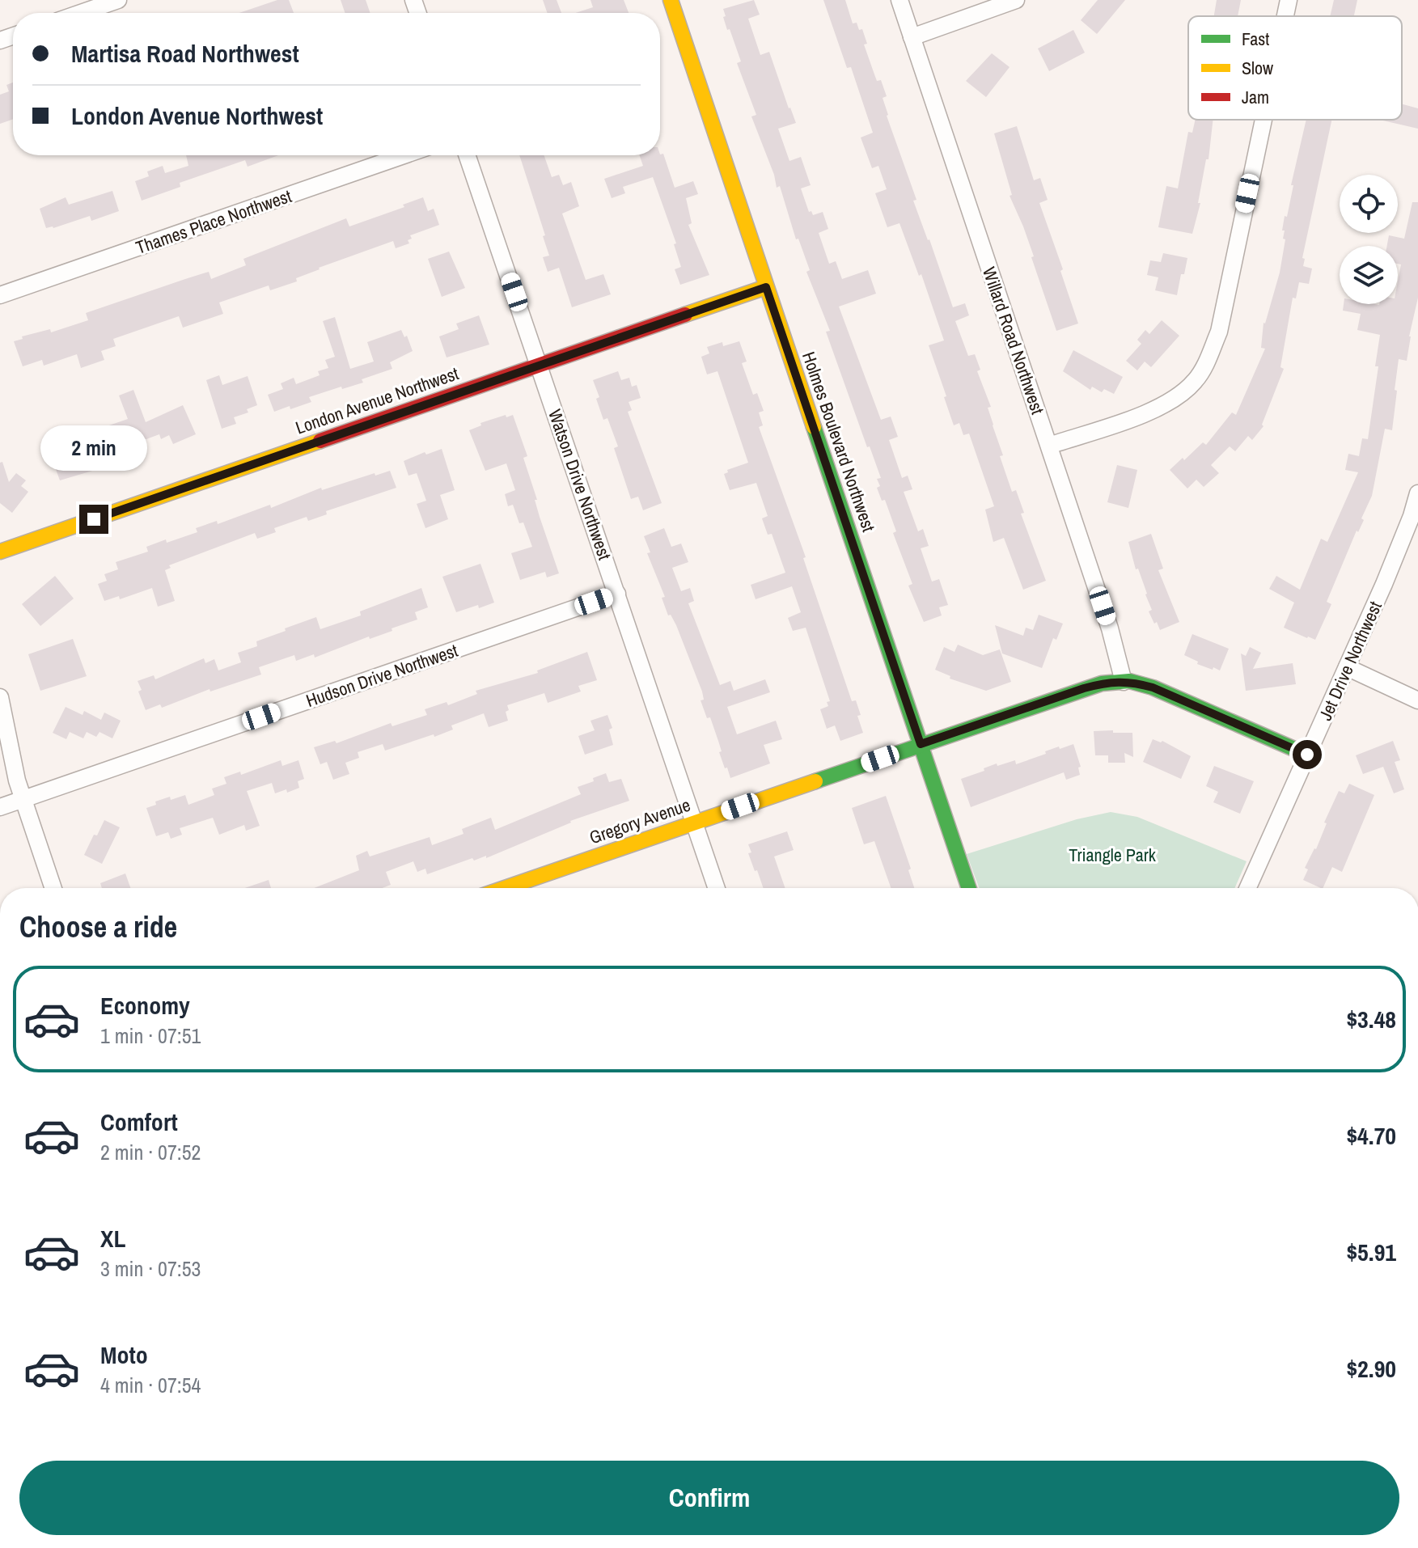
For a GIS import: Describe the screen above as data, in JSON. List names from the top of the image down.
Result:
{
  "streets": {
    "street": [
      "Thames Place Northwest",
      "Willard Road Northwest",
      "London Avenue Northwest",
      "Holmes Boulevard Northwest",
      "Watson Drive Northwest",
      "Jet Drive Northwest",
      "Hudson Drive Northwest",
      "Gregory Avenue"
    ]
  },
  "crossings": [
    ["Willard Road Northwest", "Gregory Avenue"],
    ["London Avenue Northwest", "Holmes Boulevard Northwest"],
    ["London Avenue Northwest", "Watson Drive Northwest"],
    ["Holmes Boulevard Northwest", "Gregory Avenue"],
    ["Watson Drive Northwest", "Hudson Drive Northwest"],
    ["Watson Drive Northwest", "Gregory Avenue"],
    ["Jet Drive Northwest", "Gregory Avenue"]
  ],
  "parks": ["Triangle Park"],
  "legend": ["Fast", "Slow", "Jam"],
  "page": {
    "banner": ["Martisa Road Northwest", "London Avenue Northwest"],
    "bubble": "2 min",
    "heading": "Choose a ride",
    "list": [
      {
        "name": "Economy",
        "note": "1 min · 07:51",
        "value": "$3.48"
      },
      {
        "name": "Comfort",
        "note": "2 min · 07:52",
        "value": "$4.70"
      },
      {
        "name": "XL",
        "note": "3 min · 07:53",
        "value": "$5.91"
      },
      {
        "name": "Moto",
        "note": "4 min · 07:54",
        "value": "$2.90"
      }
    ],
    "buttons": "Confirm"
  }
}
